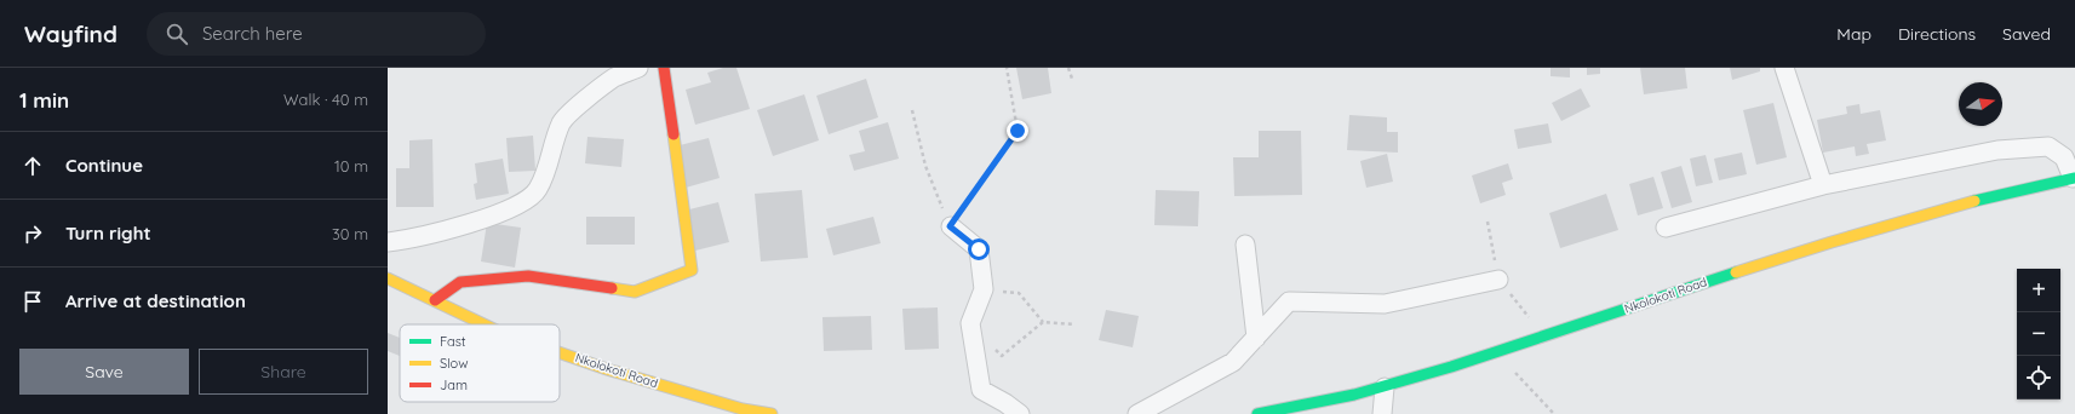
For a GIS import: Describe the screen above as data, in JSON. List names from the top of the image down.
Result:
{
  "streets": {
    "main road": ["Nkolokoti Road"]
  },
  "legend": ["Fast", "Slow", "Jam"],
  "north": "right",
  "page": {
    "header": "Wayfind",
    "search": "Search here",
    "nav": ["Map", "Directions", "Saved"],
    "heading": ["1 min", "Walk · 40 m"],
    "list": [
      ["Continue", "10 m"],
      ["Turn right", "30 m"],
      "Arrive at destination"
    ],
    "map_buttons": ["+", "−"],
    "buttons": ["Save", "Share"]
  }
}
